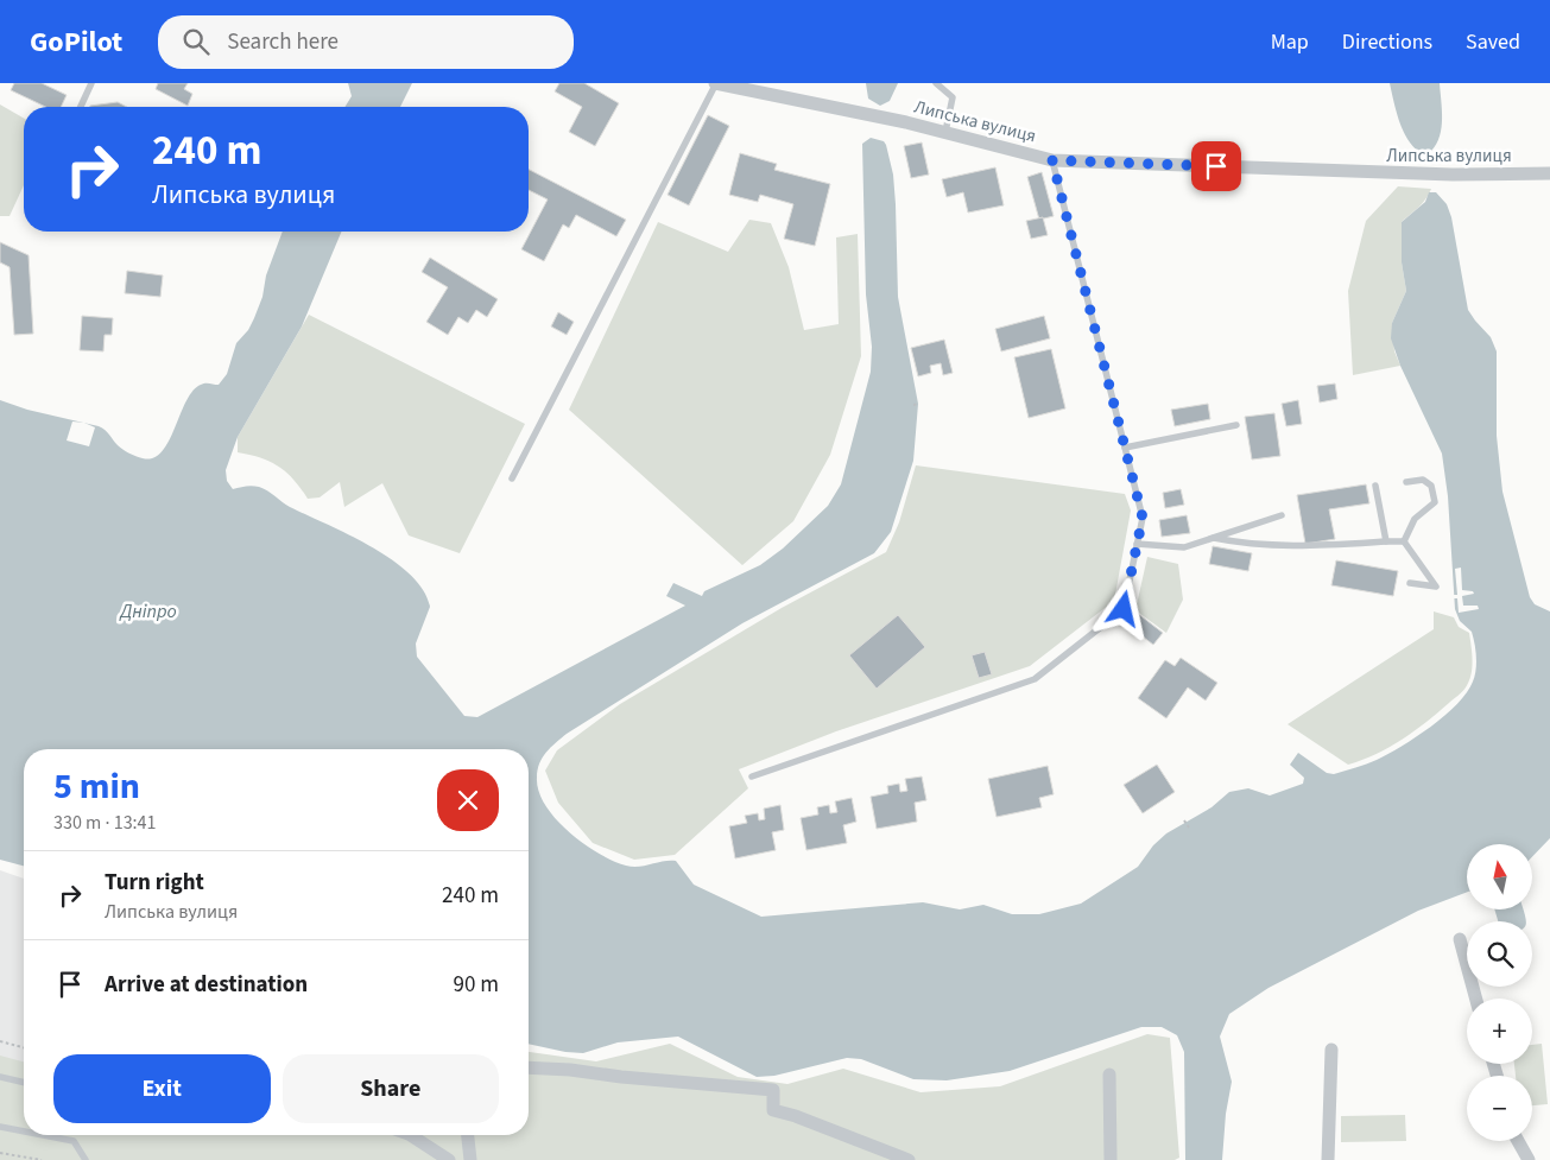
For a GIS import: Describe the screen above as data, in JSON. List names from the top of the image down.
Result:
{
  "streets": {
    "street": ["Липська вулиця"]
  },
  "water": ["Дніпро"],
  "north": "top",
  "page": {
    "header": "GoPilot",
    "search": "Search here",
    "nav": ["Map", "Directions", "Saved"],
    "turn": ["240 m", "Липська вулиця"],
    "heading": ["5 min", "330 m · 13:41"],
    "map_buttons": ["+", "−"],
    "list": [
      {
        "name": "Turn right",
        "note": "Липська вулиця",
        "value": "240 m"
      },
      {
        "name": "Arrive at destination",
        "value": "90 m"
      }
    ],
    "buttons": ["Exit", "Share"]
  }
}
